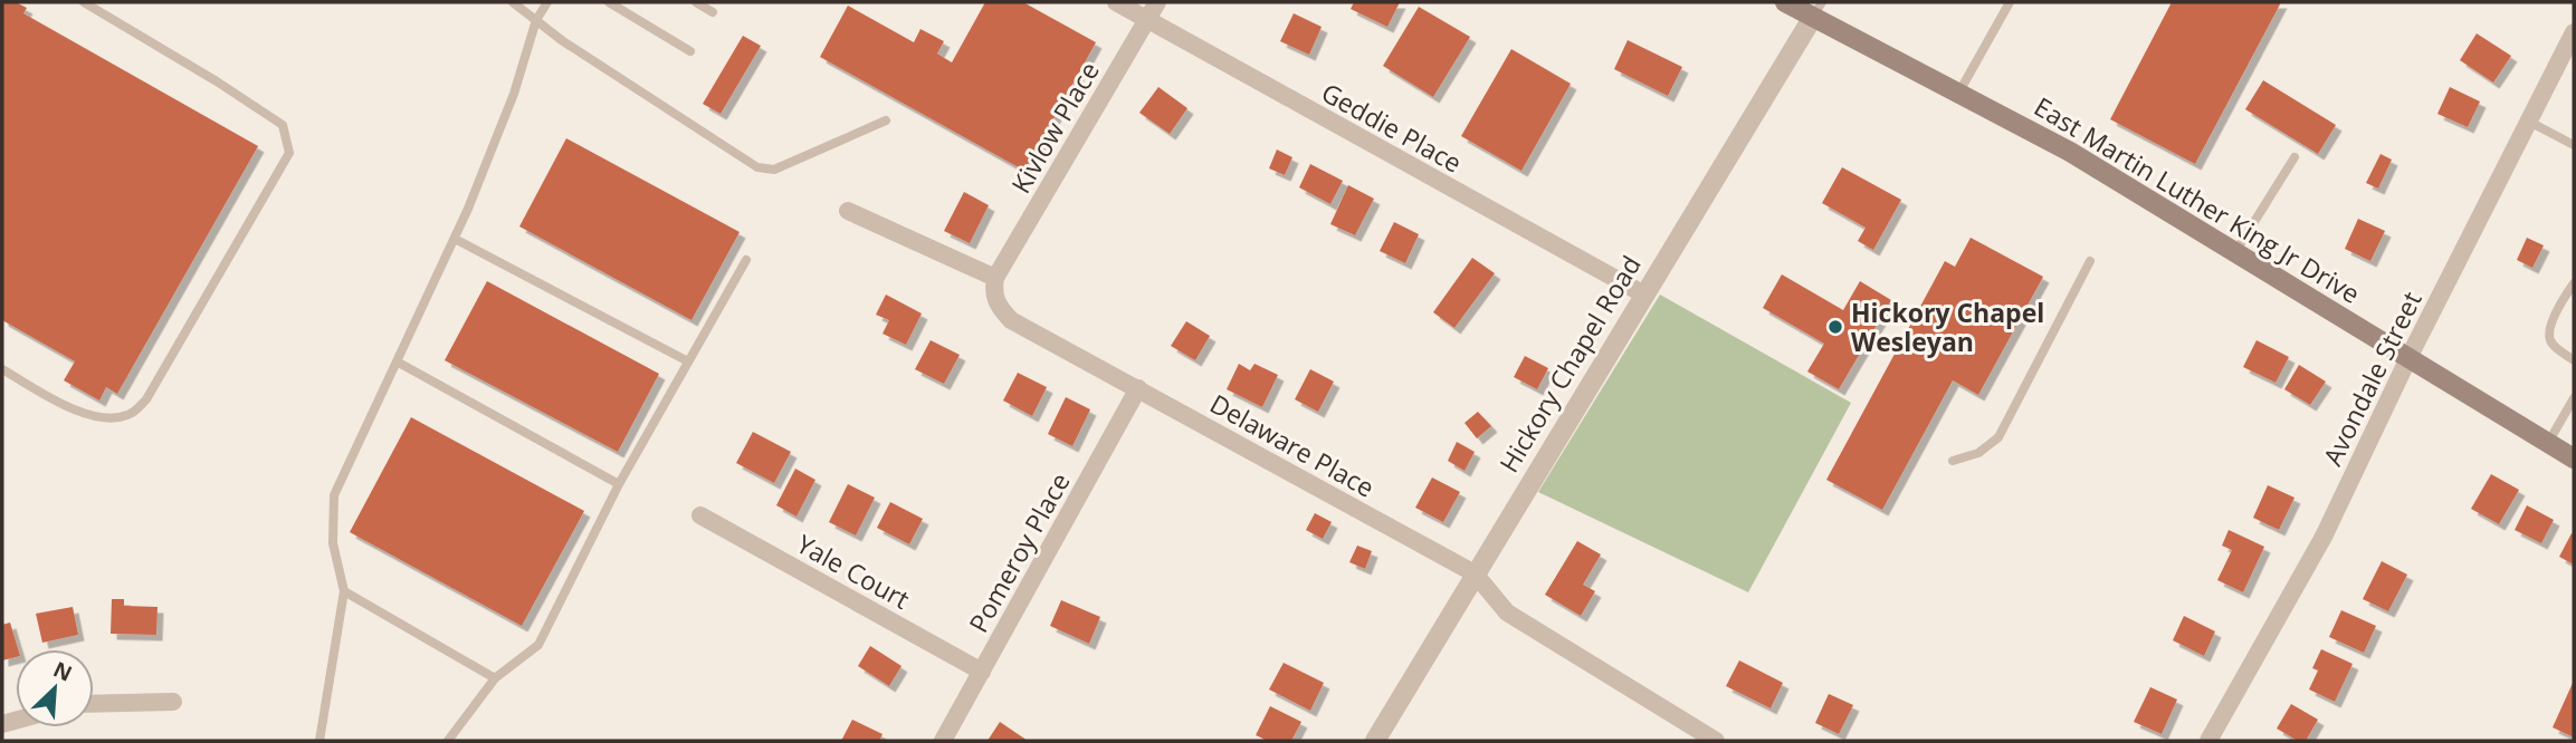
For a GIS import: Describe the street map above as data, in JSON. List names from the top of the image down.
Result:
{
  "streets": {
    "main road": ["East Martin Luther King Jr Drive"],
    "street": [
      "Kivlow Place",
      "Geddie Place",
      "Hickory Chapel Road",
      "Avondale Street",
      "Delaware Place",
      "Pomeroy Place",
      "Yale Court"
    ]
  },
  "crossings": [
    ["Kivlow Place", "Geddie Place"],
    ["Kivlow Place", "Delaware Place"],
    ["Geddie Place", "Hickory Chapel Road"],
    ["East Martin Luther King Jr Drive", "Hickory Chapel Road"],
    ["East Martin Luther King Jr Drive", "Avondale Street"],
    ["Hickory Chapel Road", "Delaware Place"],
    ["Delaware Place", "Pomeroy Place"],
    ["Pomeroy Place", "Yale Court"]
  ],
  "places": ["Hickory Chapel Wesleyan"],
  "north": "top right"
}
